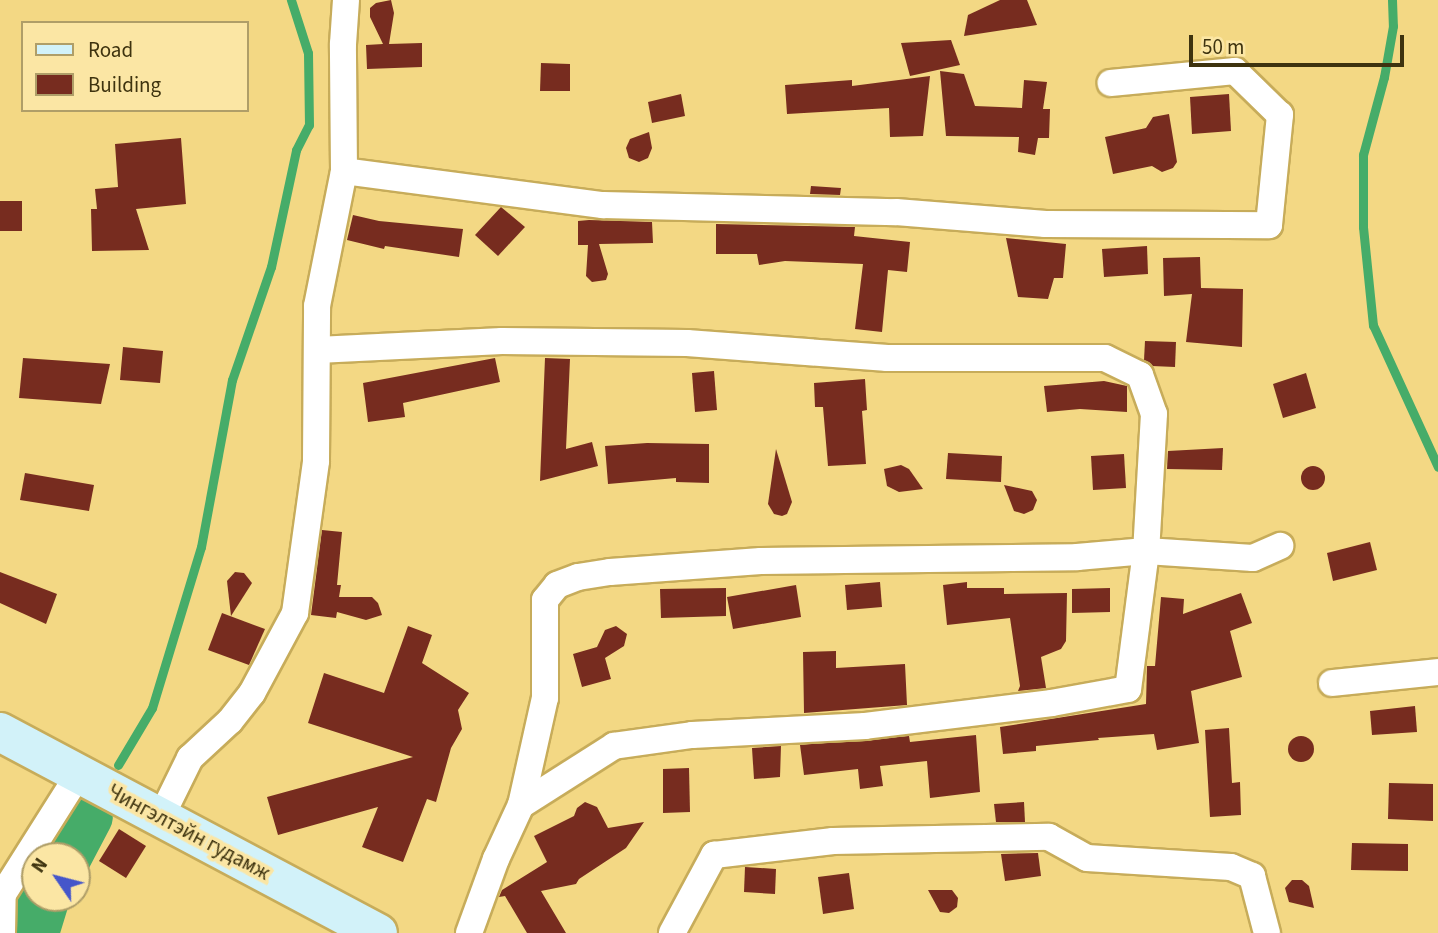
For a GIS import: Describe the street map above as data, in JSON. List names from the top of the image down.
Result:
{
  "streets": {
    "main road": ["Чингэлтэйн гудамж"]
  },
  "legend": ["Road", "Building"],
  "scale_bar": "50 m",
  "north": "top left"
}
